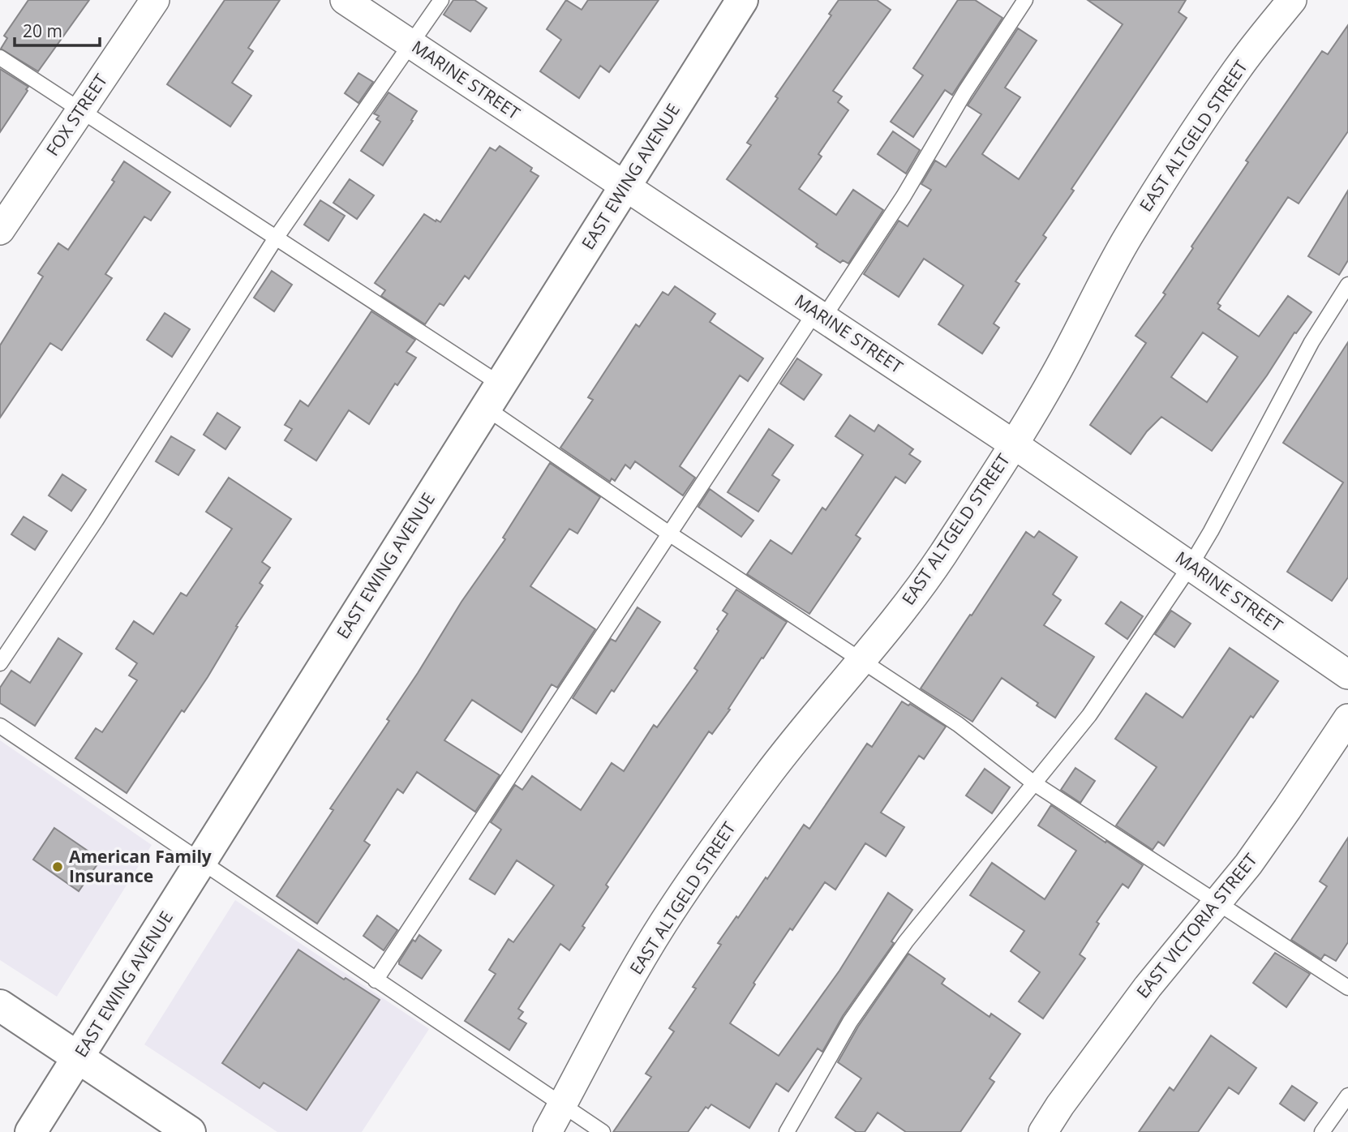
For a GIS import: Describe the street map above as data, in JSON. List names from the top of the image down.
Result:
{
  "streets": {
    "street": [
      "MARINE STREET",
      "FOX STREET",
      "EAST ALTGELD STREET",
      "EAST EWING AVENUE",
      "EAST VICTORIA STREET"
    ]
  },
  "crossings": [
    ["MARINE STREET", "EAST ALTGELD STREET"],
    ["MARINE STREET", "EAST EWING AVENUE"]
  ],
  "places": ["American Family Insurance"],
  "scale_bar": "20 m"
}
